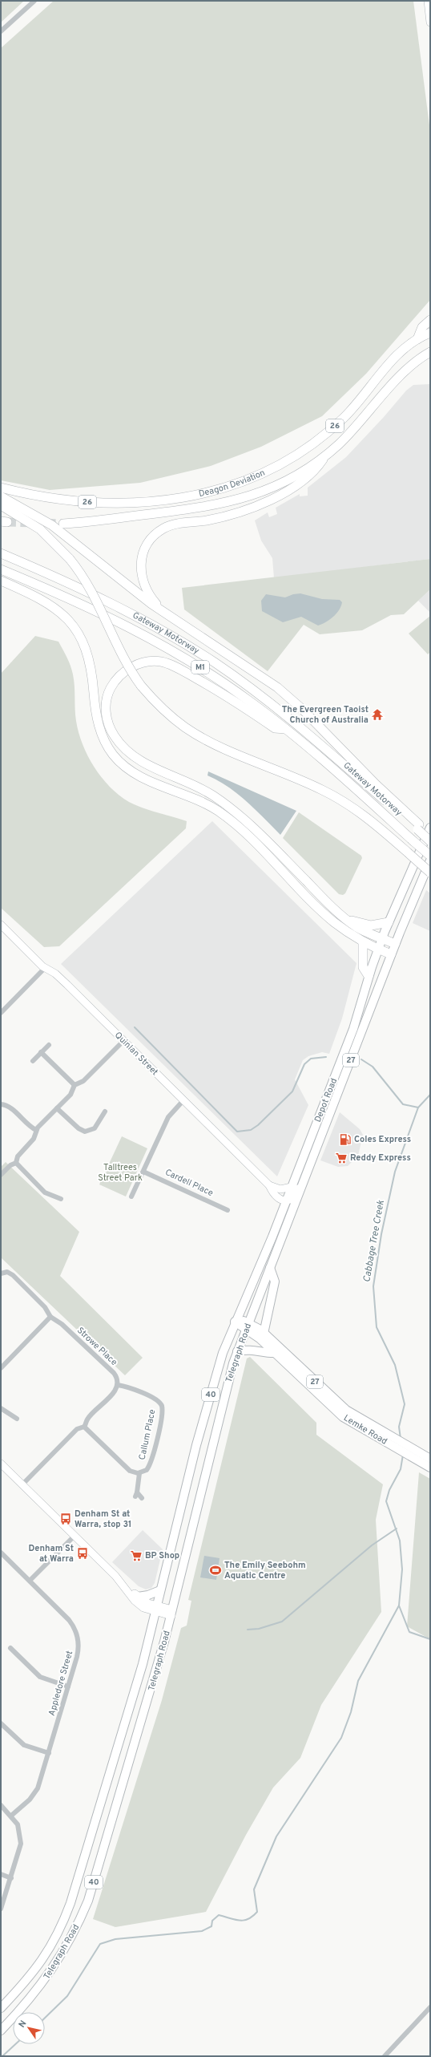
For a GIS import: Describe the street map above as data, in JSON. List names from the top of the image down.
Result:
{
  "streets": {
    "highway": [
      "26",
      "Deagon Deviation",
      "Gateway Motorway",
      "M1"
    ],
    "main road": [
      "27",
      "Depot Road",
      "Telegraph Road",
      "40",
      "Lemke Road"
    ],
    "street": [
      "Quinlan Street",
      "Cardell Place",
      "Strowe Place",
      "Callum Place",
      "Appledore Street"
    ]
  },
  "crossings": [
    ["Quinlan Street", "Depot Road"],
    ["Depot Road", "Telegraph Road"],
    ["Depot Road", "Lemke Road"],
    ["Strowe Place", "Callum Place"],
    ["Telegraph Road", "Lemke Road"]
  ],
  "water": ["Cabbage Tree Creek"],
  "parks": ["Talltrees Street Park"],
  "places": {
    "temple": ["The Evergreen Taoist Church of Australia"],
    "fuel station": ["Coles Express"],
    "supermarket": ["Reddy Express", "BP Shop"],
    "bus stop": ["Denham St at Warra, stop 31", "Denham St at Warra"],
    "sports": ["The Emily Seebohm Aquatic Centre"]
  },
  "north": "top left"
}
